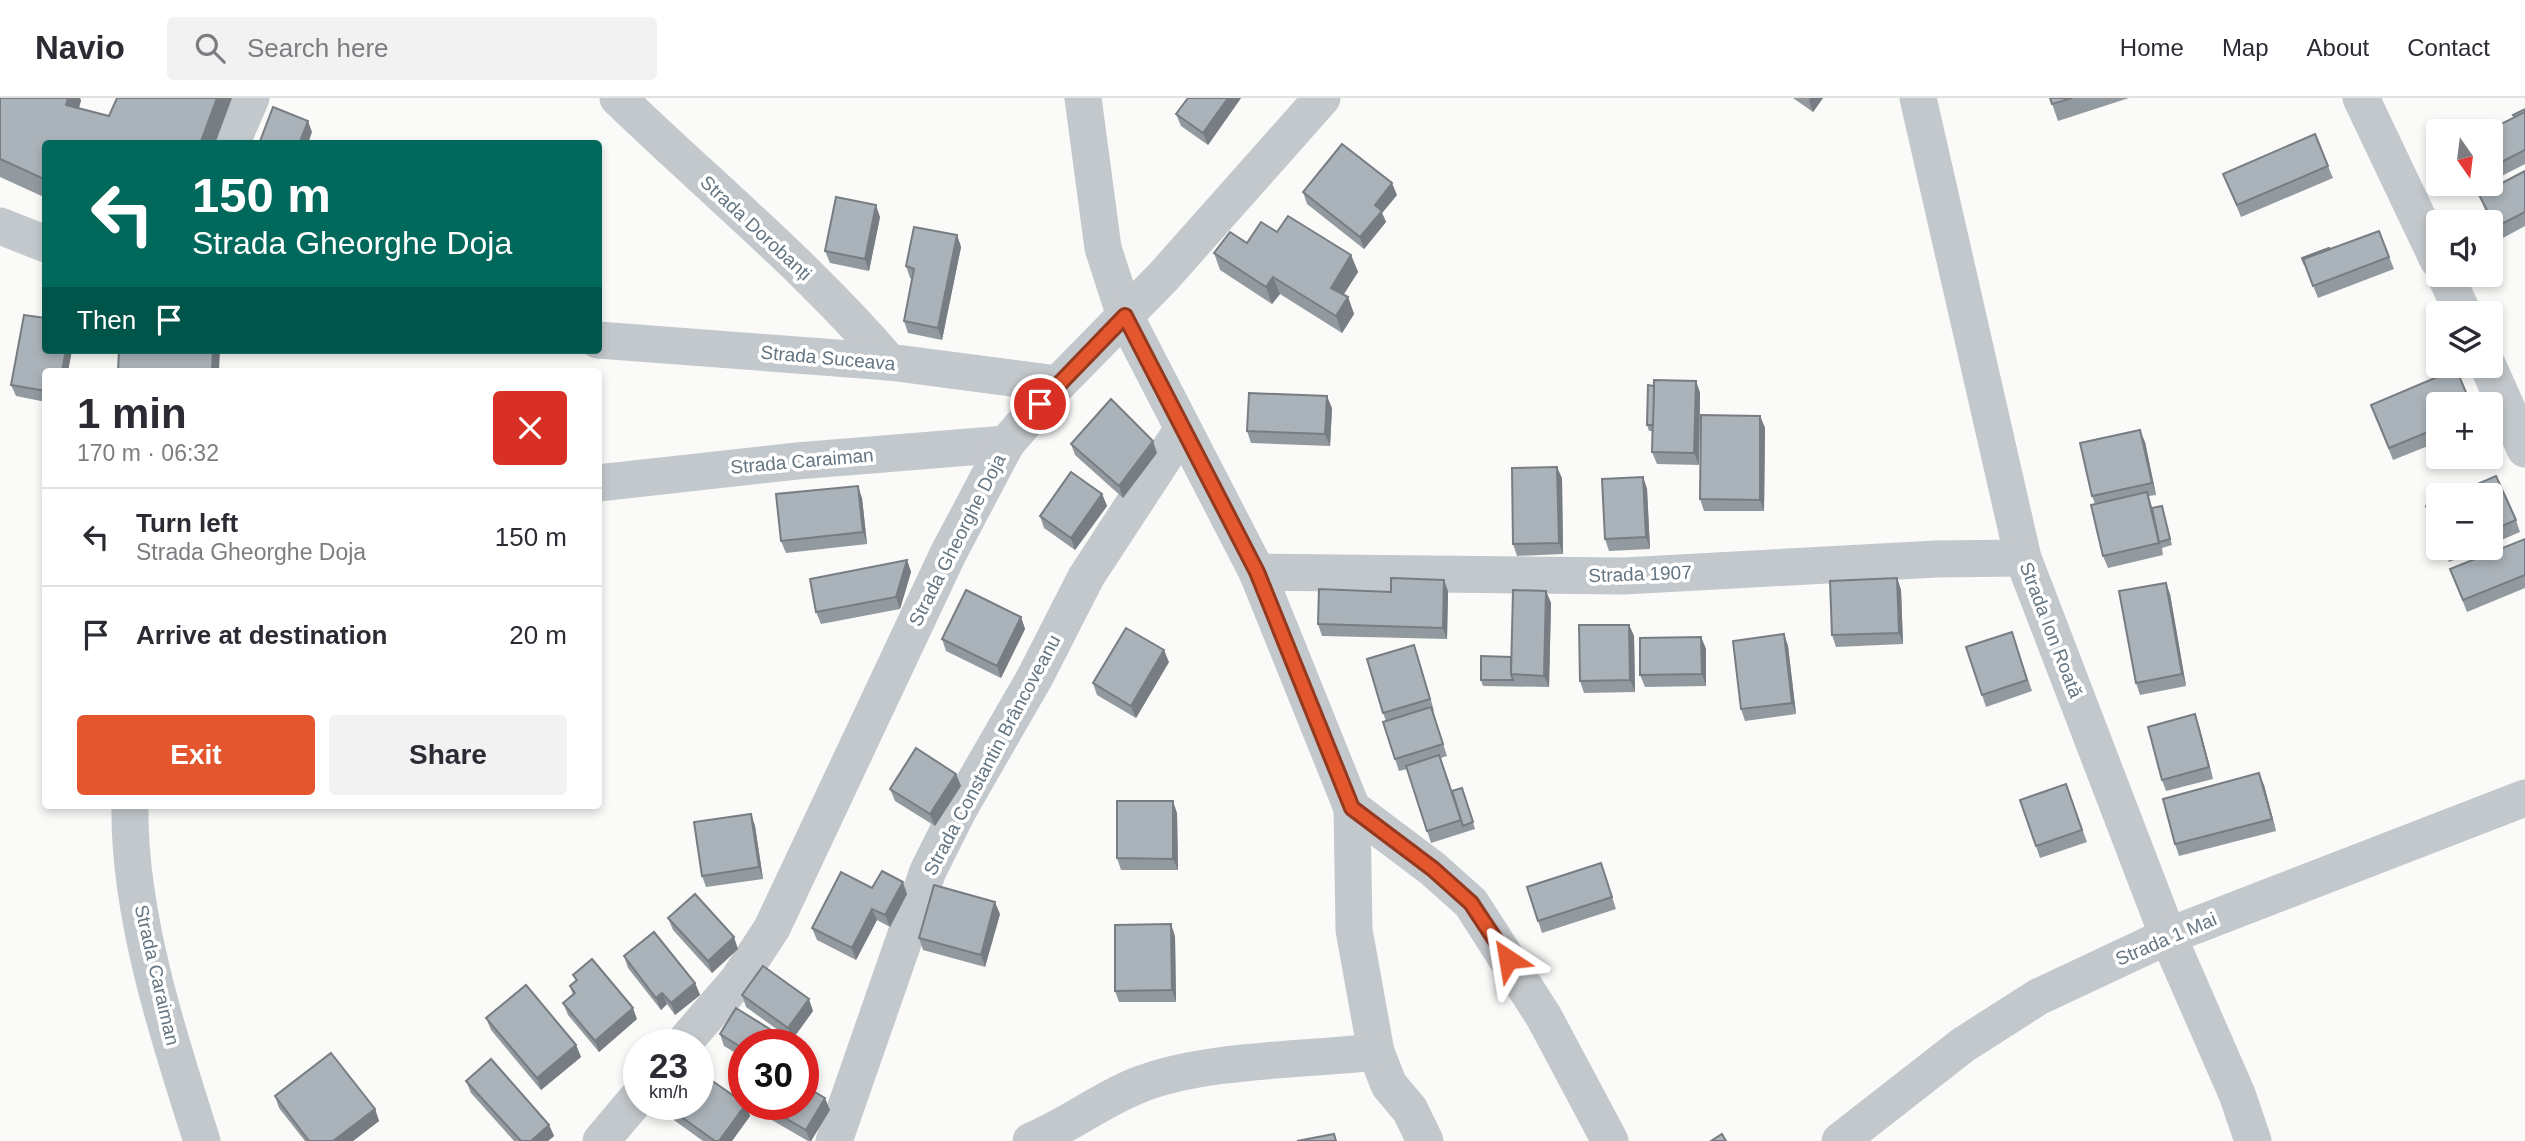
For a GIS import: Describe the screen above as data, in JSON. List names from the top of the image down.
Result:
{
  "streets": {
    "street": [
      "Strada Dorobanți",
      "Strada Suceava",
      "Strada Caraiman",
      "Strada Gheorghe Doja",
      "Strada 1907",
      "Strada Ion Roată",
      "Strada Constantin Brâncoveanu",
      "Strada 1 Mai"
    ]
  },
  "crossings": [
    ["Strada Dorobanți", "Strada Suceava"],
    ["Strada Suceava", "Strada Gheorghe Doja"],
    ["Strada Caraiman", "Strada Gheorghe Doja"],
    ["Strada 1907", "Strada Ion Roată"],
    ["Strada Ion Roată", "Strada 1 Mai"]
  ],
  "north": "bottom",
  "page": {
    "header": "Navio",
    "search": "Search here",
    "nav": [
      "Home",
      "Map",
      "About",
      "Contact"
    ],
    "map_buttons": ["+", "−"],
    "turn": ["150 m", "Strada Gheorghe Doja"],
    "then": "Then",
    "heading": ["1 min", "170 m · 06:32"],
    "list": [
      {
        "name": "Turn left",
        "note": "Strada Gheorghe Doja",
        "value": "150 m"
      },
      {
        "name": "Arrive at destination",
        "value": "20 m"
      }
    ],
    "buttons": ["Exit", "Share"],
    "speed": "23 km/h",
    "limit": "30"
  }
}
